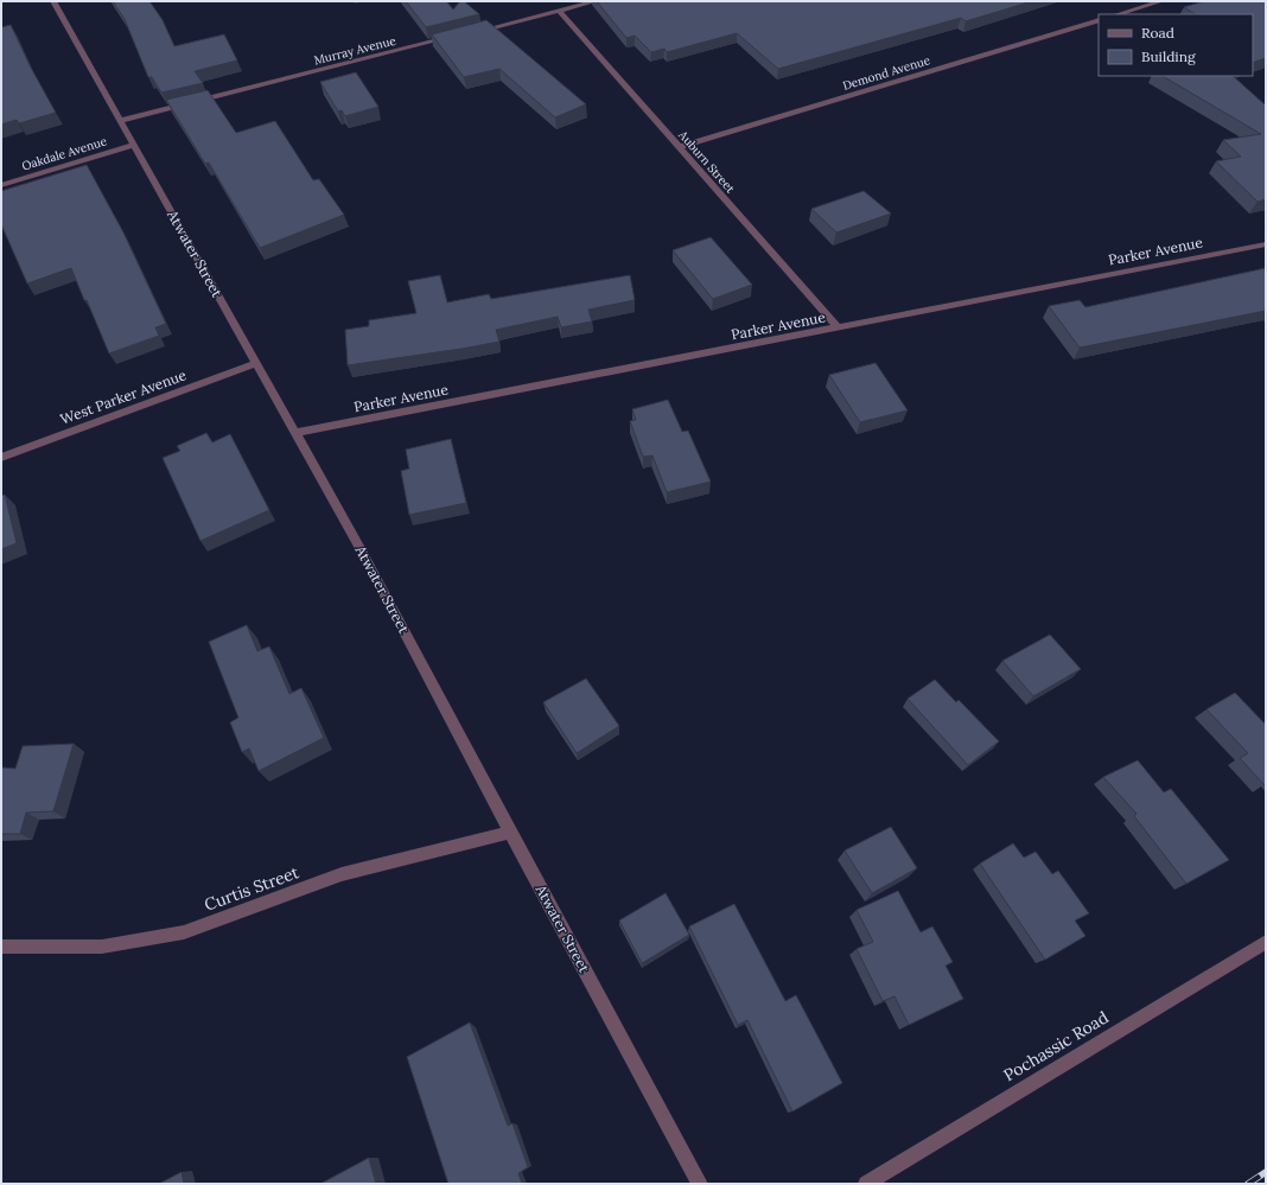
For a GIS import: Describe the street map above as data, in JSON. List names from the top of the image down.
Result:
{
  "streets": {
    "street": [
      "Murray Avenue",
      "Demond Avenue",
      "Oakdale Avenue",
      "Auburn Street",
      "Parker Avenue",
      "Atwater Street",
      "West Parker Avenue",
      "Curtis Street",
      "Pochassic Road"
    ]
  },
  "crossings": [
    ["Murray Avenue", "Atwater Street"],
    ["Demond Avenue", "Auburn Street"],
    ["Oakdale Avenue", "Atwater Street"],
    ["Auburn Street", "Parker Avenue"],
    ["Parker Avenue", "Atwater Street"],
    ["Atwater Street", "West Parker Avenue"],
    ["Atwater Street", "Curtis Street"]
  ],
  "legend": ["Road", "Building"]
}
